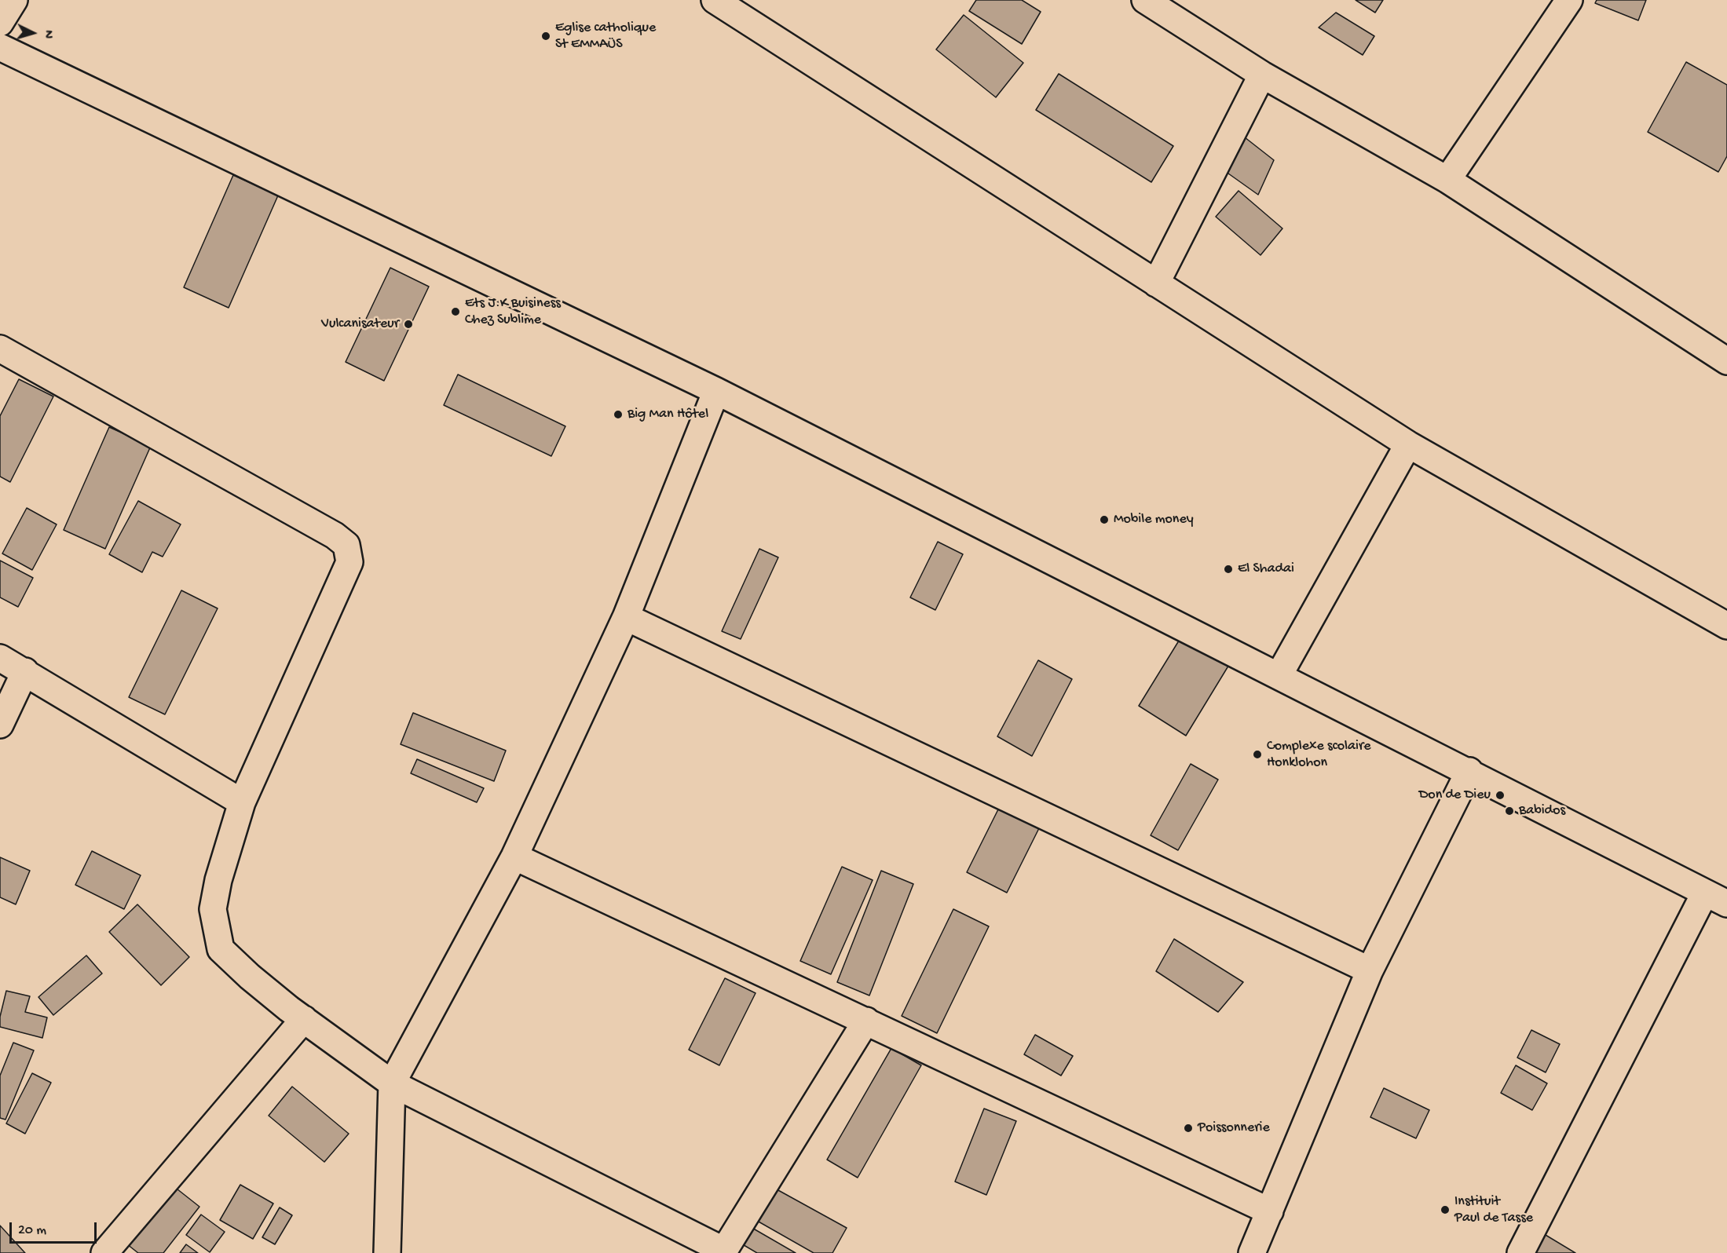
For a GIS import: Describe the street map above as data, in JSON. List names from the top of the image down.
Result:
{
  "places": [
    "Eglise catholique St EMMAÜS",
    "Ets J.K Buisiness Chez Sublime",
    "Vulcanisateur",
    "Big Man Hôtel",
    "Mobile money",
    "El Shadai",
    "Complexe scolaire Honklohon",
    "Don de Dieu",
    "Babidos",
    "Poissonnerie",
    "Instituit Paul de Tasse"
  ],
  "scale_bar": "20 m",
  "north": "right"
}
